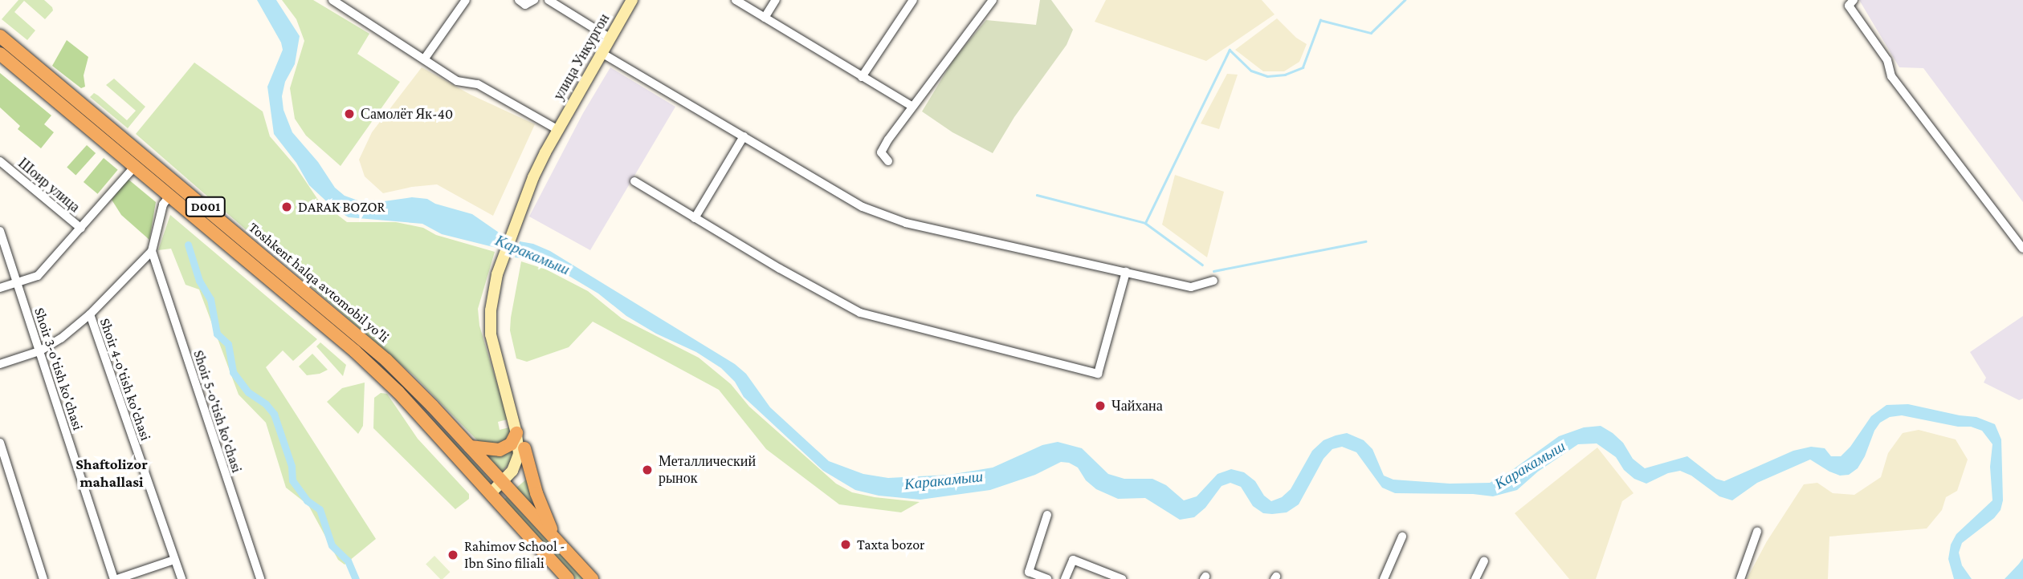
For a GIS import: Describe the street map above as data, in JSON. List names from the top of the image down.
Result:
{
  "streets": {
    "highway": ["D001", "Toshkent halqa avtomobil yo'li"],
    "main road": ["улица Ункургон"],
    "street": [
      "Шоир улица",
      "Shoir 3-o'tish ko'chasi",
      "Shoir 4-o'tish ko'chasi",
      "Shoir 5-o'tish ko'chasi"
    ]
  },
  "crossings": [
    ["Шоир улица", "Toshkent halqa avtomobil yo'li"],
    ["Шоир улица", "Shoir 3-o'tish ko'chasi"]
  ],
  "districts": ["Shaftolizor mahallasi"],
  "water": ["Каракамыш"],
  "places": [
    "Самолёт Як-40",
    "DARAK BOZOR",
    "Чайхана",
    "Металлический рынок",
    "Taxta bozor",
    "Rahimov School - Ibn Sino filiali"
  ]
}
